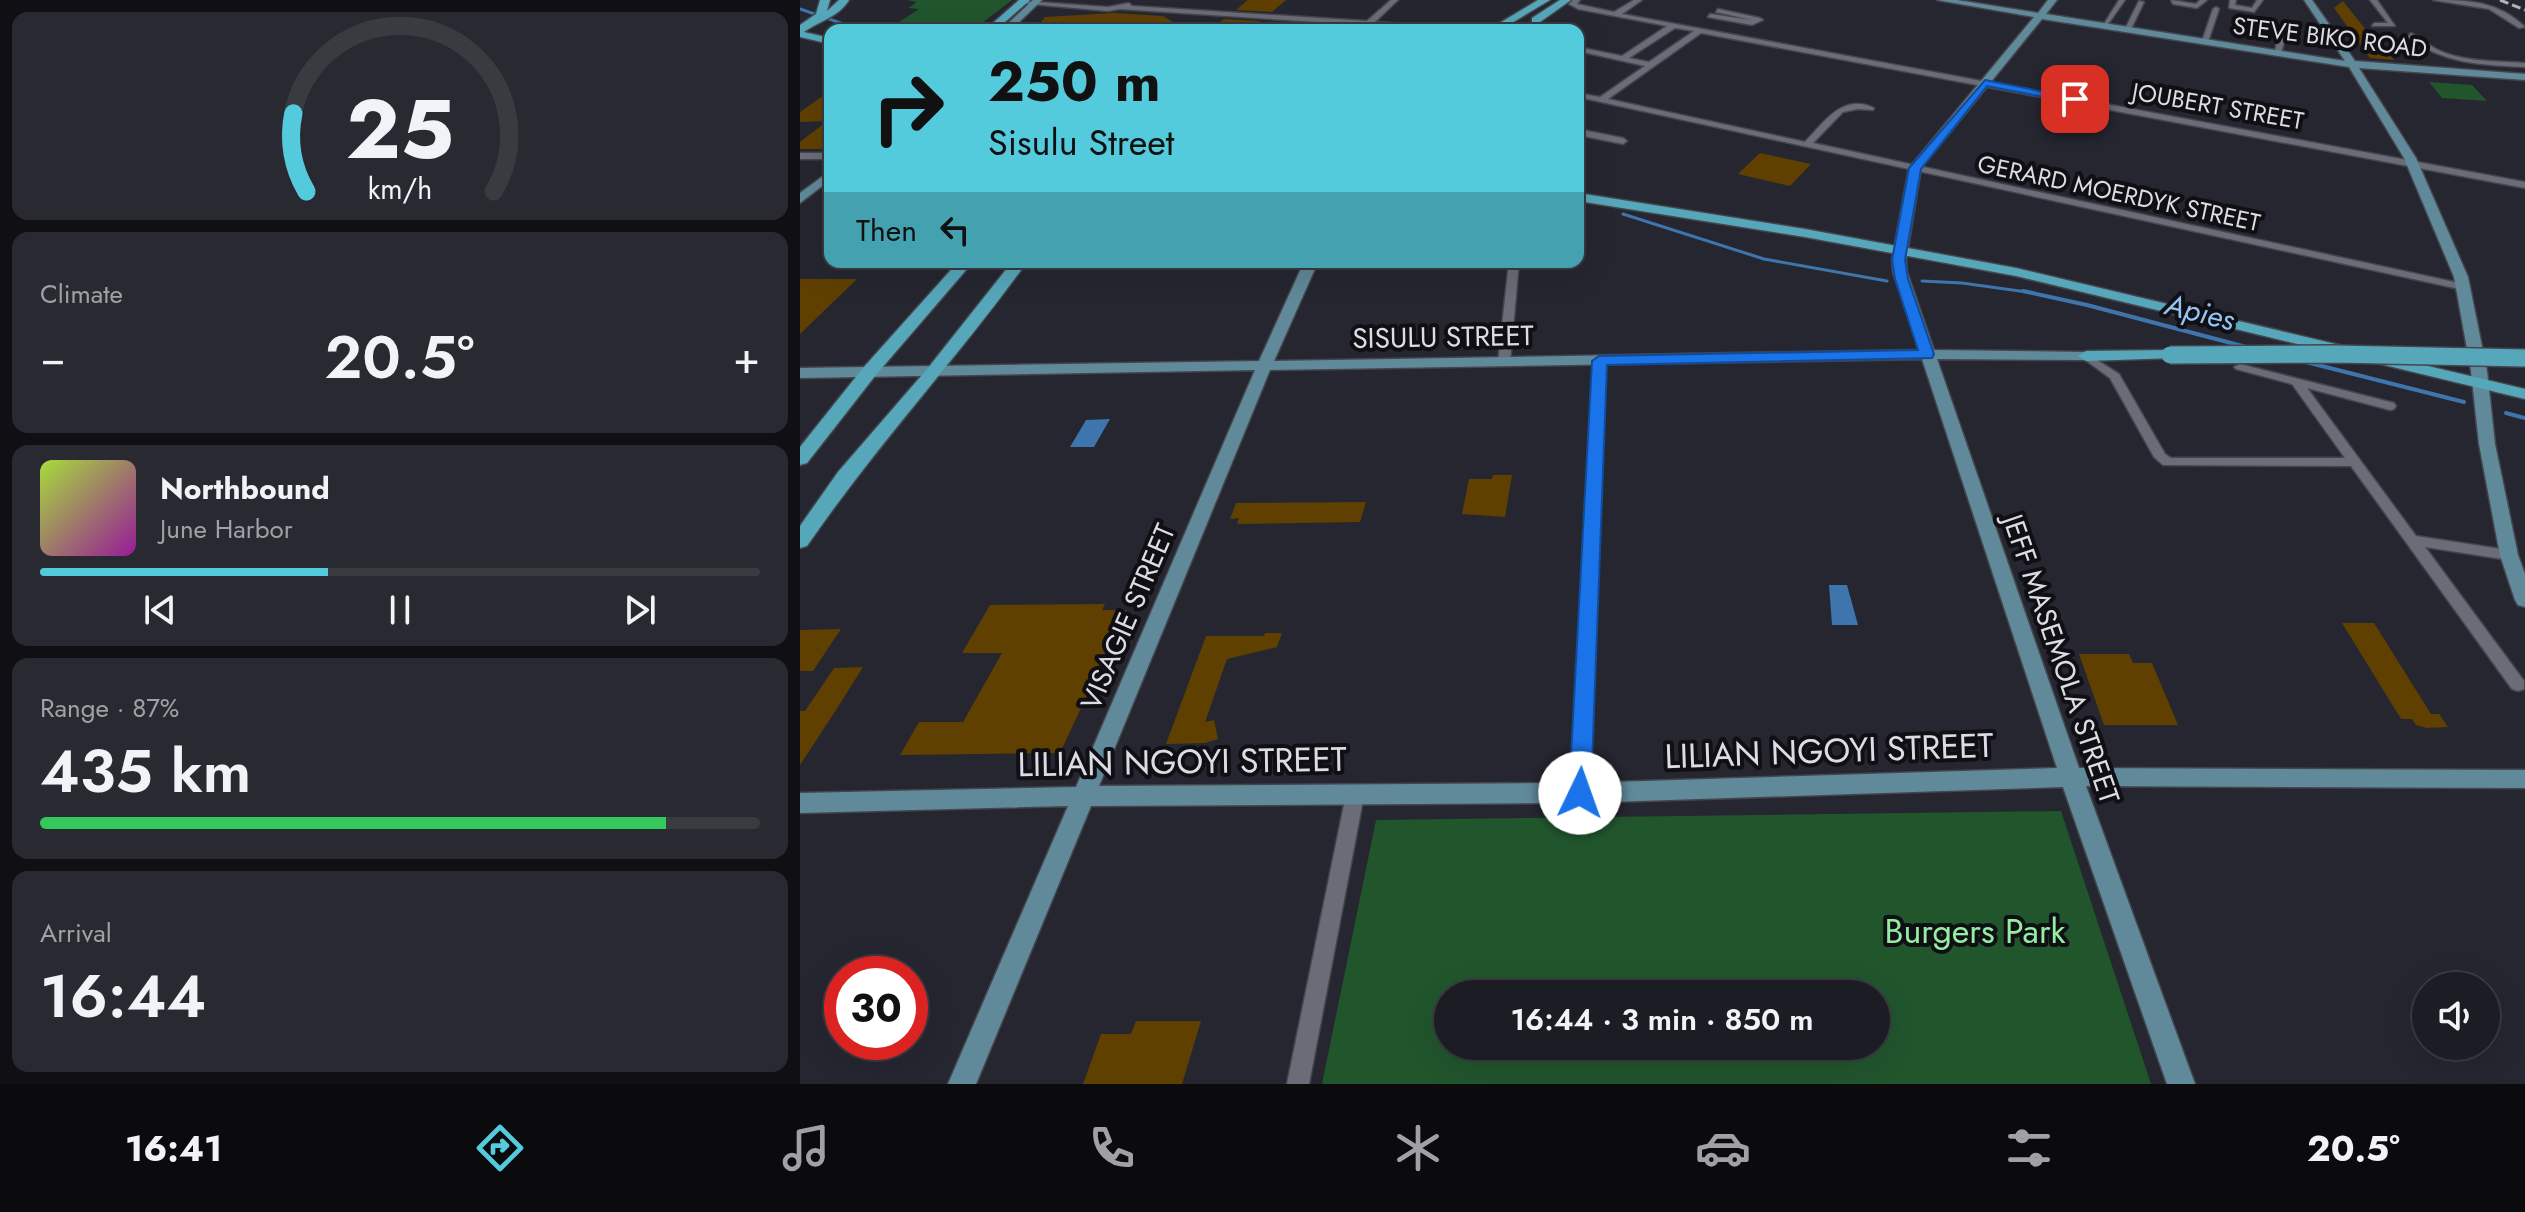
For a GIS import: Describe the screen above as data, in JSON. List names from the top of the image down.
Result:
{
  "streets": {
    "main road": [
      "STEVE BIKO ROAD",
      "SISULU STREET",
      "VISAGIE STREET",
      "JEFF MASEMOLA STREET",
      "LILIAN NGOYI STREET"
    ],
    "street": ["JOUBERT STREET", "GERARD MOERDYK STREET"]
  },
  "crossings": [
    ["GERARD MOERDYK STREET", "JEFF MASEMOLA STREET"],
    ["SISULU STREET", "VISAGIE STREET"],
    ["SISULU STREET", "JEFF MASEMOLA STREET"],
    ["VISAGIE STREET", "LILIAN NGOYI STREET"],
    ["JEFF MASEMOLA STREET", "LILIAN NGOYI STREET"]
  ],
  "water": ["Apies"],
  "parks": ["Burgers Park"],
  "page": {
    "turn": ["250 m", "Sisulu Street"],
    "then": "Then",
    "tile": [
      "Climate",
      ["Range · 87%", "435 km"],
      ["Arrival", "16:44"]
    ],
    "heat": ["−", "20.5°", "+"],
    "song": ["Northbound", "June Harbor"],
    "limit": "30",
    "trip": "16:44 · 3 min · 850 m",
    "tabs": ["16:41", "20.5°"],
    "gauge": ["25", "km/h"]
  }
}
